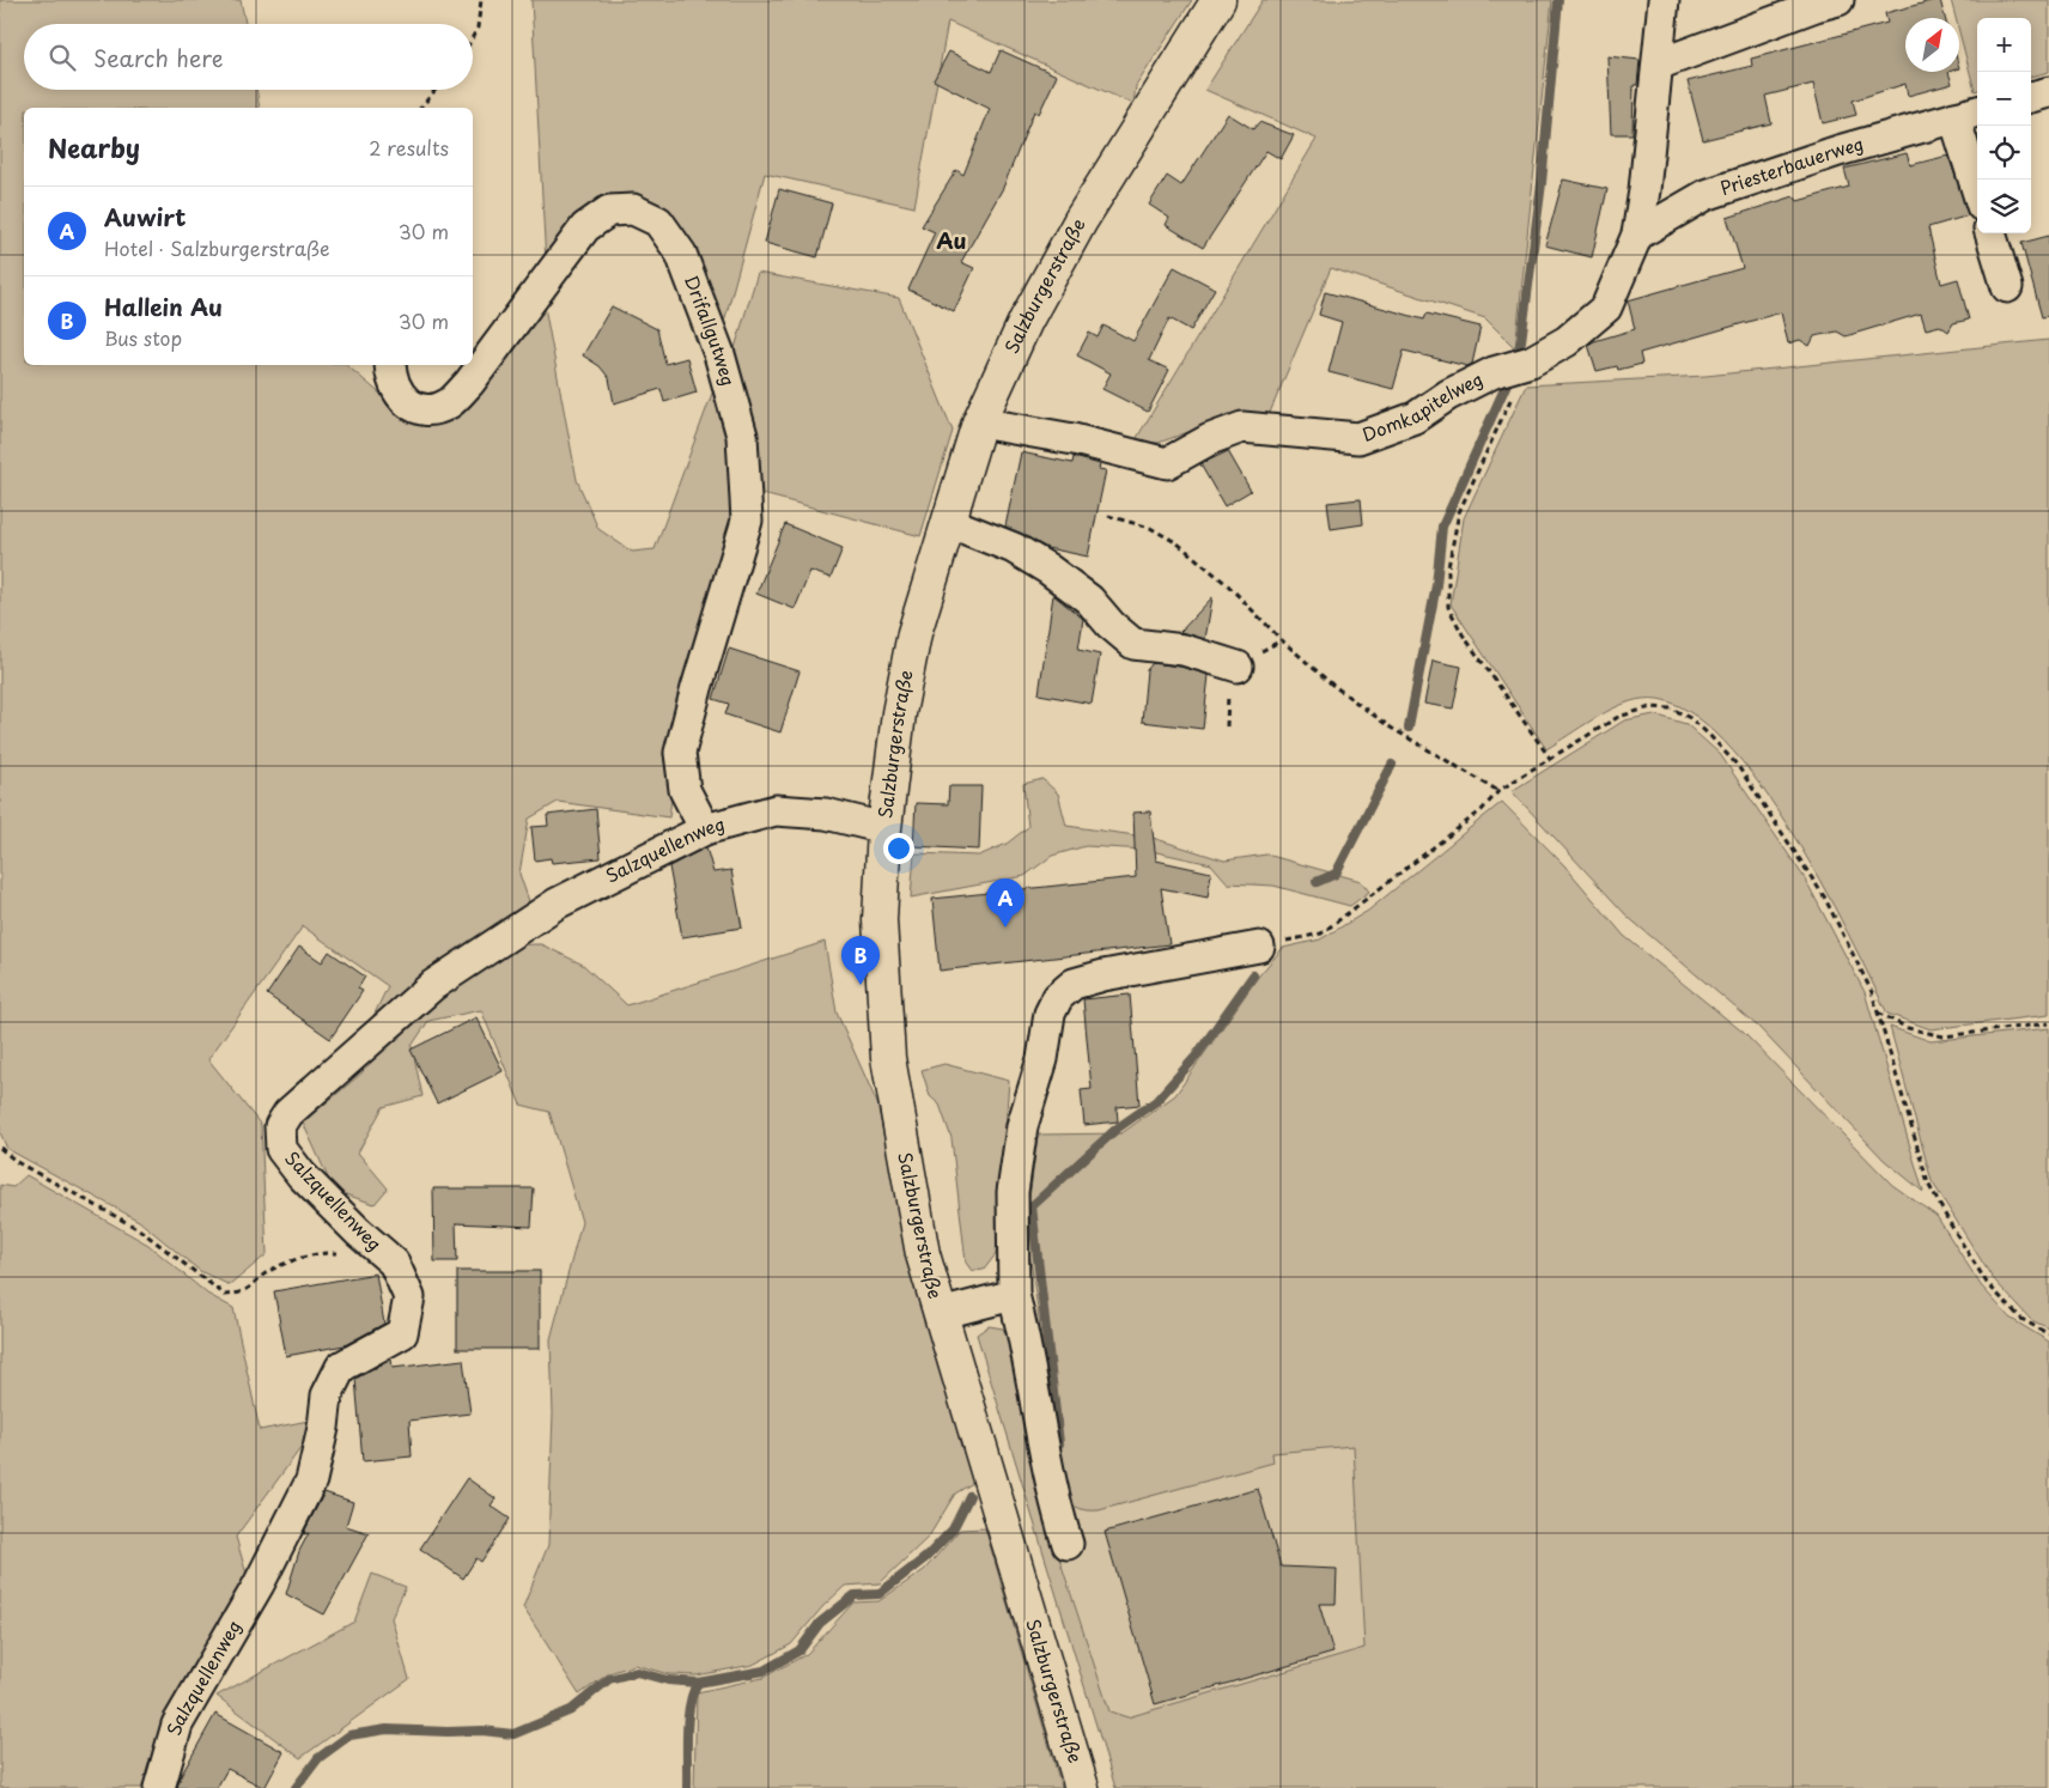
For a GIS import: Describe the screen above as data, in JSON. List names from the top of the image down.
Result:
{
  "streets": {
    "main road": ["Salzburgerstraße"],
    "street": [
      "Priesterbauerweg",
      "Drifallgutweg",
      "Domkapitelweg",
      "Salzquellenweg"
    ]
  },
  "crossings": [
    ["Priesterbauerweg", "Domkapitelweg"],
    ["Salzburgerstraße", "Domkapitelweg"],
    ["Salzburgerstraße", "Salzquellenweg"],
    ["Drifallgutweg", "Salzquellenweg"]
  ],
  "districts": ["Au"],
  "north": "top right",
  "page": {
    "map_buttons": ["+", "−"],
    "search": "Search here",
    "heading": ["Nearby", "2 results"],
    "list": [
      {
        "mark": "A",
        "name": "Auwirt",
        "note": "Hotel · Salzburgerstraße",
        "value": "30 m"
      },
      {
        "mark": "B",
        "name": "Hallein Au",
        "note": "Bus stop",
        "value": "30 m"
      }
    ],
    "pins": ["A", "B"]
  }
}
